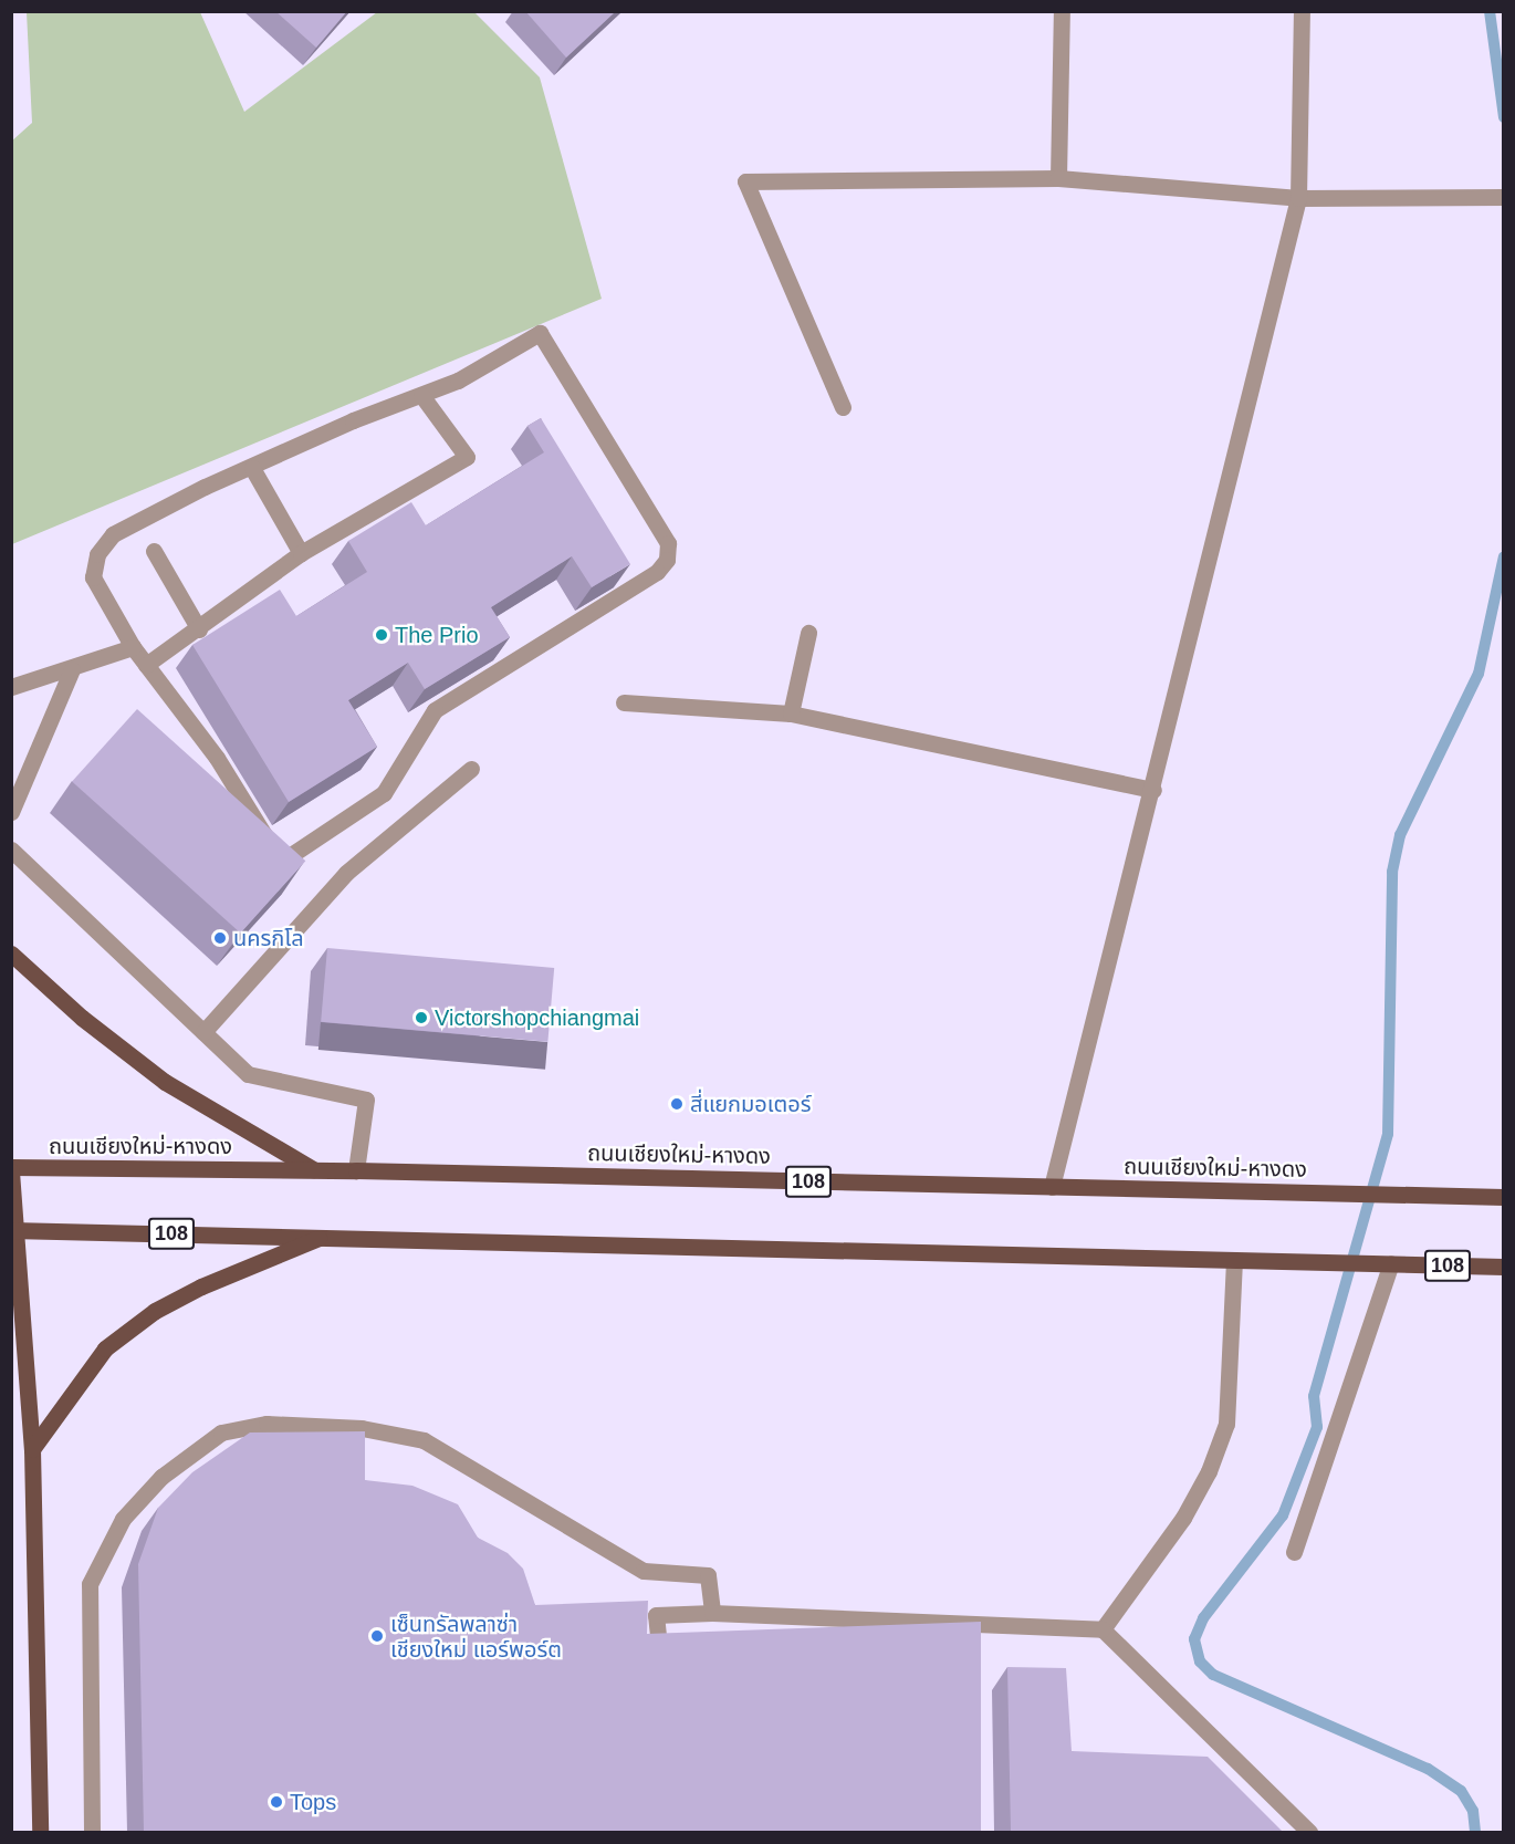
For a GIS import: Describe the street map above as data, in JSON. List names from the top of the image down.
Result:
{
  "streets": {
    "main road": ["ถนนเชียงใหม่-หางดง", "108"]
  },
  "places": [
    "The Prio",
    "นครกิโล",
    "Victorshopchiangmai",
    "สี่แยกมอเตอร์",
    "เซ็นทรัลพลาซ่า เชียงใหม่ แอร์พอร์ต",
    "Tops"
  ]
}
